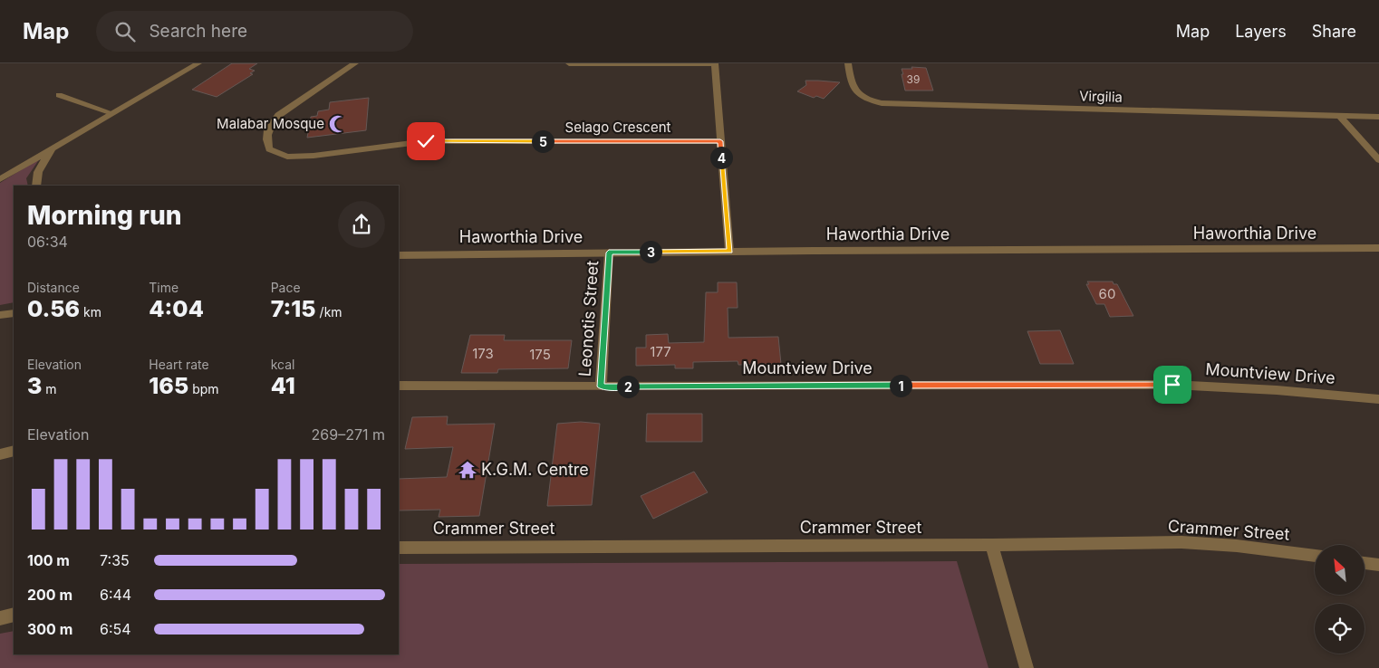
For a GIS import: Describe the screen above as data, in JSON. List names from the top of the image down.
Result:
{
  "streets": {
    "street": [
      "Virgilia",
      "Selago Crescent",
      "Haworthia Drive",
      "Leonotis Street",
      "Mountview Drive",
      "Crammer Street"
    ]
  },
  "crossings": [
    ["Haworthia Drive", "Leonotis Street"],
    ["Leonotis Street", "Mountview Drive"]
  ],
  "places": {
    "mosque": ["Malabar Mosque"],
    "temple": ["K.G.M. Centre"]
  },
  "house_numbers": [
    "39",
    "60",
    "177",
    "173",
    "175"
  ],
  "north": "top left",
  "page": {
    "header": "Map",
    "search": "Search here",
    "nav": ["Map", "Layers", "Share"],
    "pins": [
      "5",
      "4",
      "3",
      "1",
      "2"
    ],
    "heading": ["Morning run", "06:34"],
    "stats": [
      ["Distance", "0.56 km"],
      ["Time", "4:04"],
      ["Pace", "7:15 /km"],
      ["Elevation", "3 m"],
      ["Heart rate", "165 bpm"],
      ["kcal", "41"]
    ],
    "chart": ["Elevation", "269–271 m"],
    "list": [
      {
        "name": "100 m",
        "note": "7:35"
      },
      {
        "name": "200 m",
        "note": "6:44"
      },
      {
        "name": "300 m",
        "note": "6:54"
      }
    ]
  }
}
